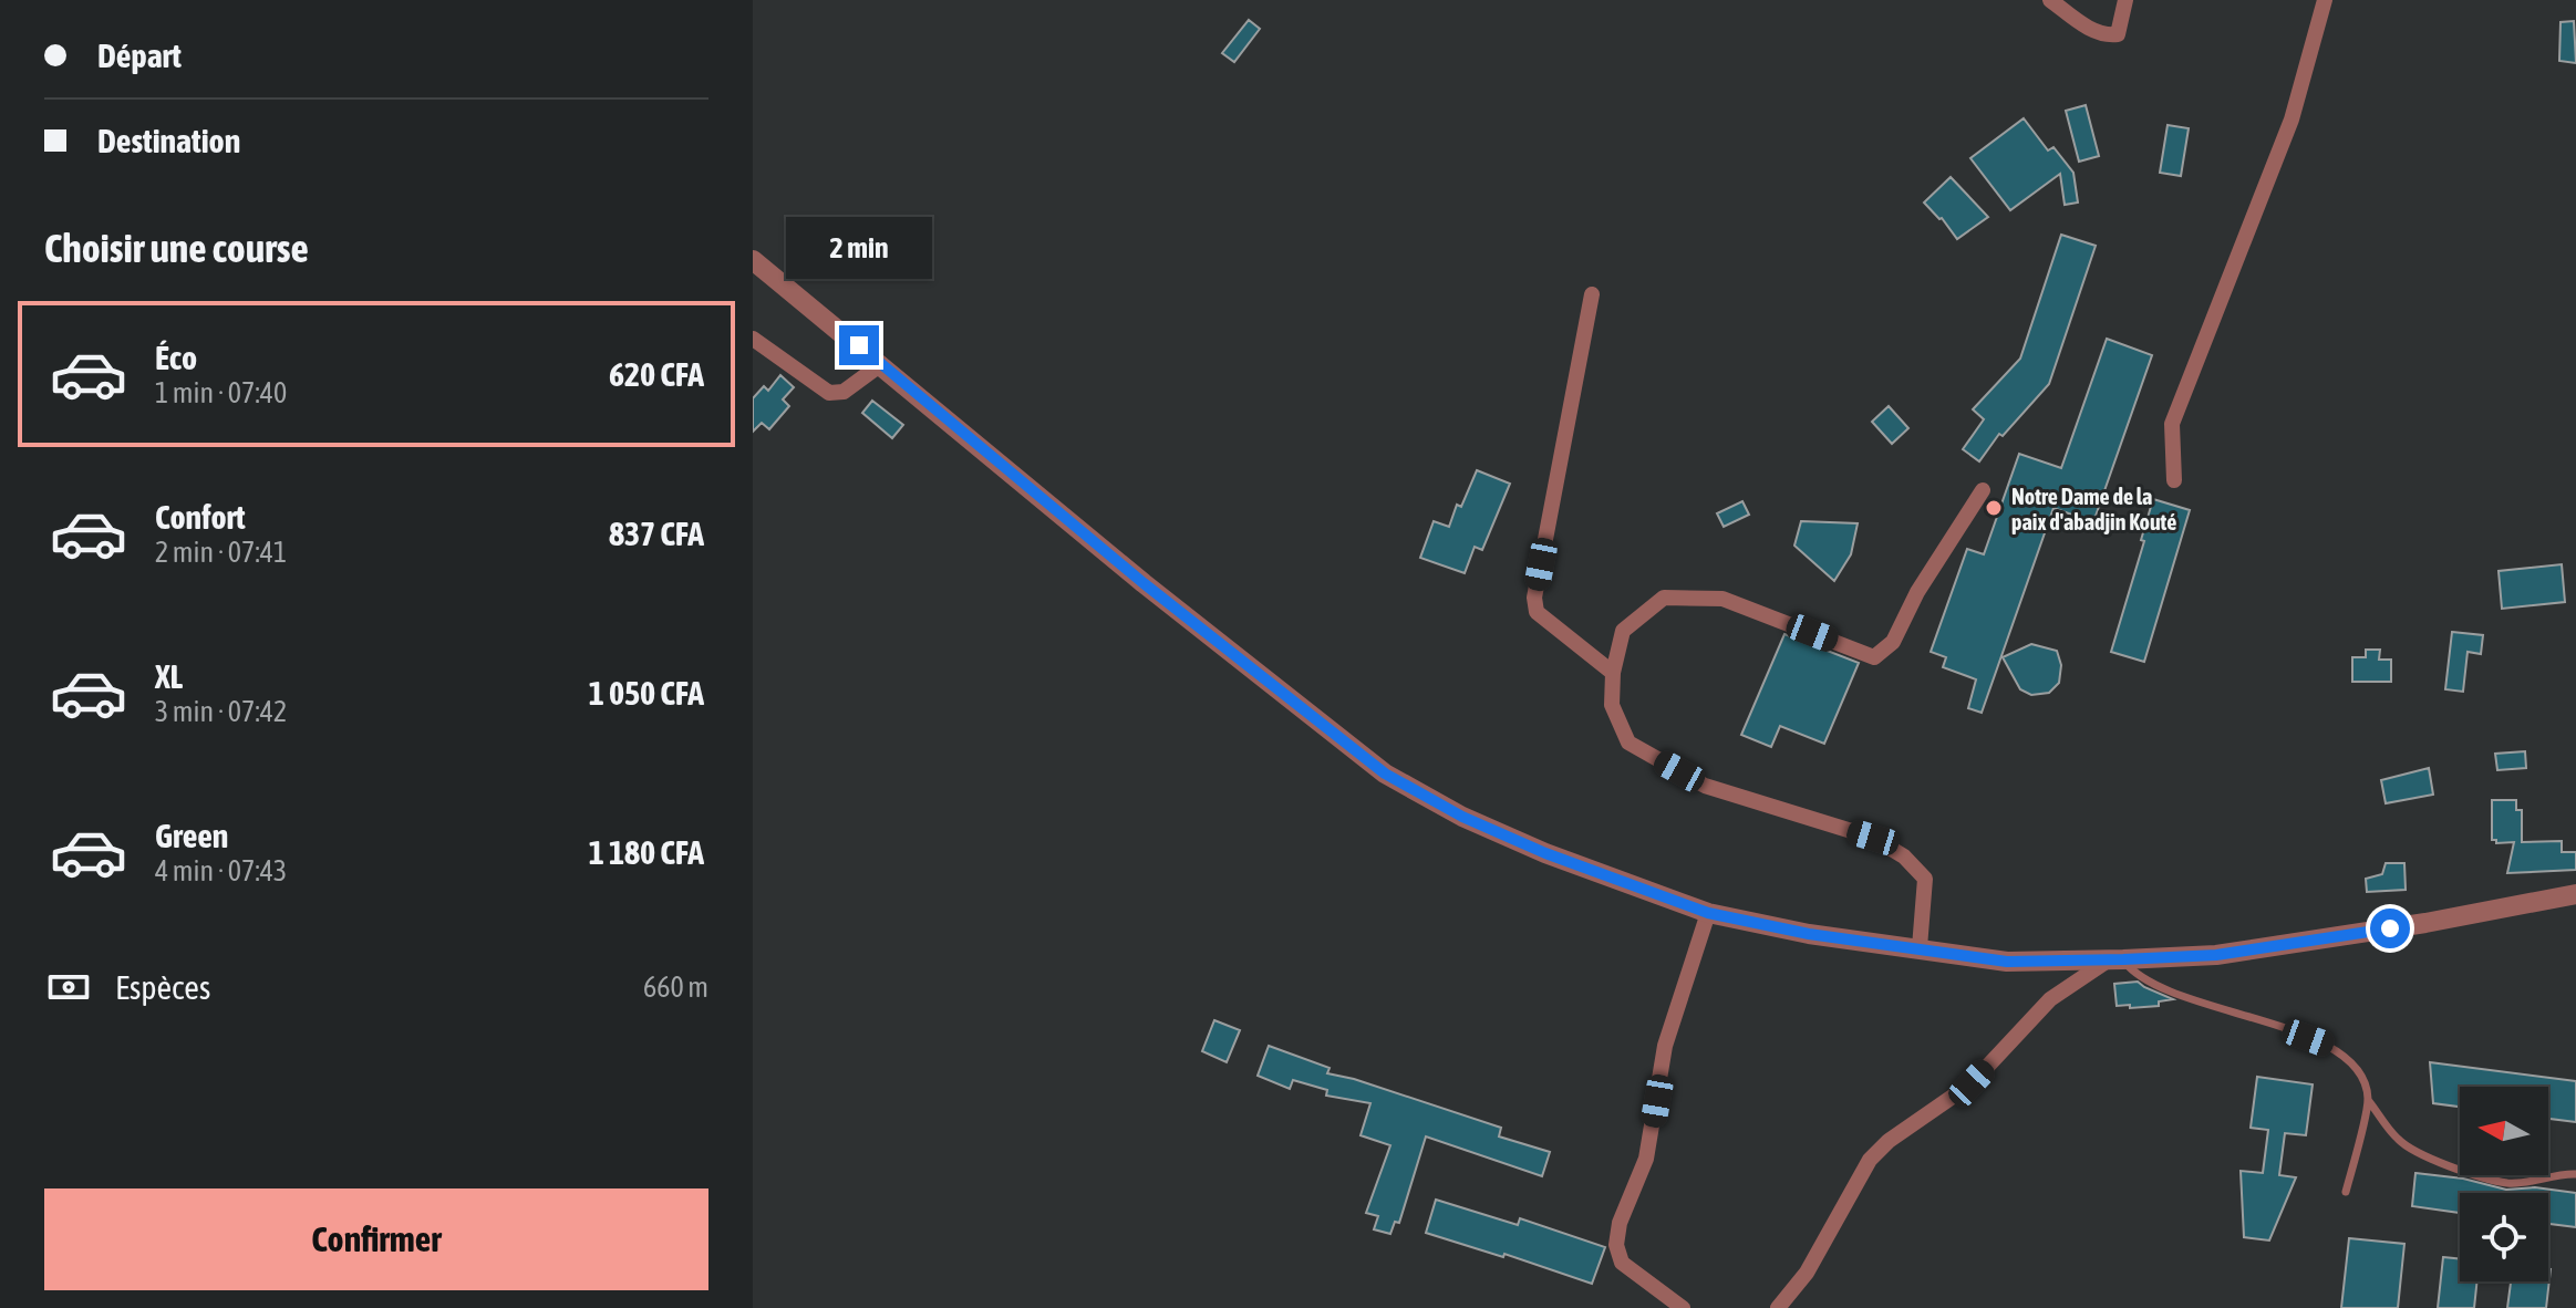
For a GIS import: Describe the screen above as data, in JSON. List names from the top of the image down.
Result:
{
  "places": ["Notre Dame de la paix d'abadjin Kouté"],
  "north": "left",
  "page": {
    "banner": ["Départ", "Destination"],
    "heading": "Choisir une course",
    "bubble": "2 min",
    "list": [
      {
        "name": "Éco",
        "note": "1 min · 07:40",
        "value": "620 CFA"
      },
      {
        "name": "Confort",
        "note": "2 min · 07:41",
        "value": "837 CFA"
      },
      {
        "name": "XL",
        "note": "3 min · 07:42",
        "value": "1 050 CFA"
      },
      {
        "name": "Green",
        "note": "4 min · 07:43",
        "value": "1 180 CFA"
      }
    ],
    "pay": ["Espèces", "660 m"],
    "buttons": "Confirmer"
  }
}
